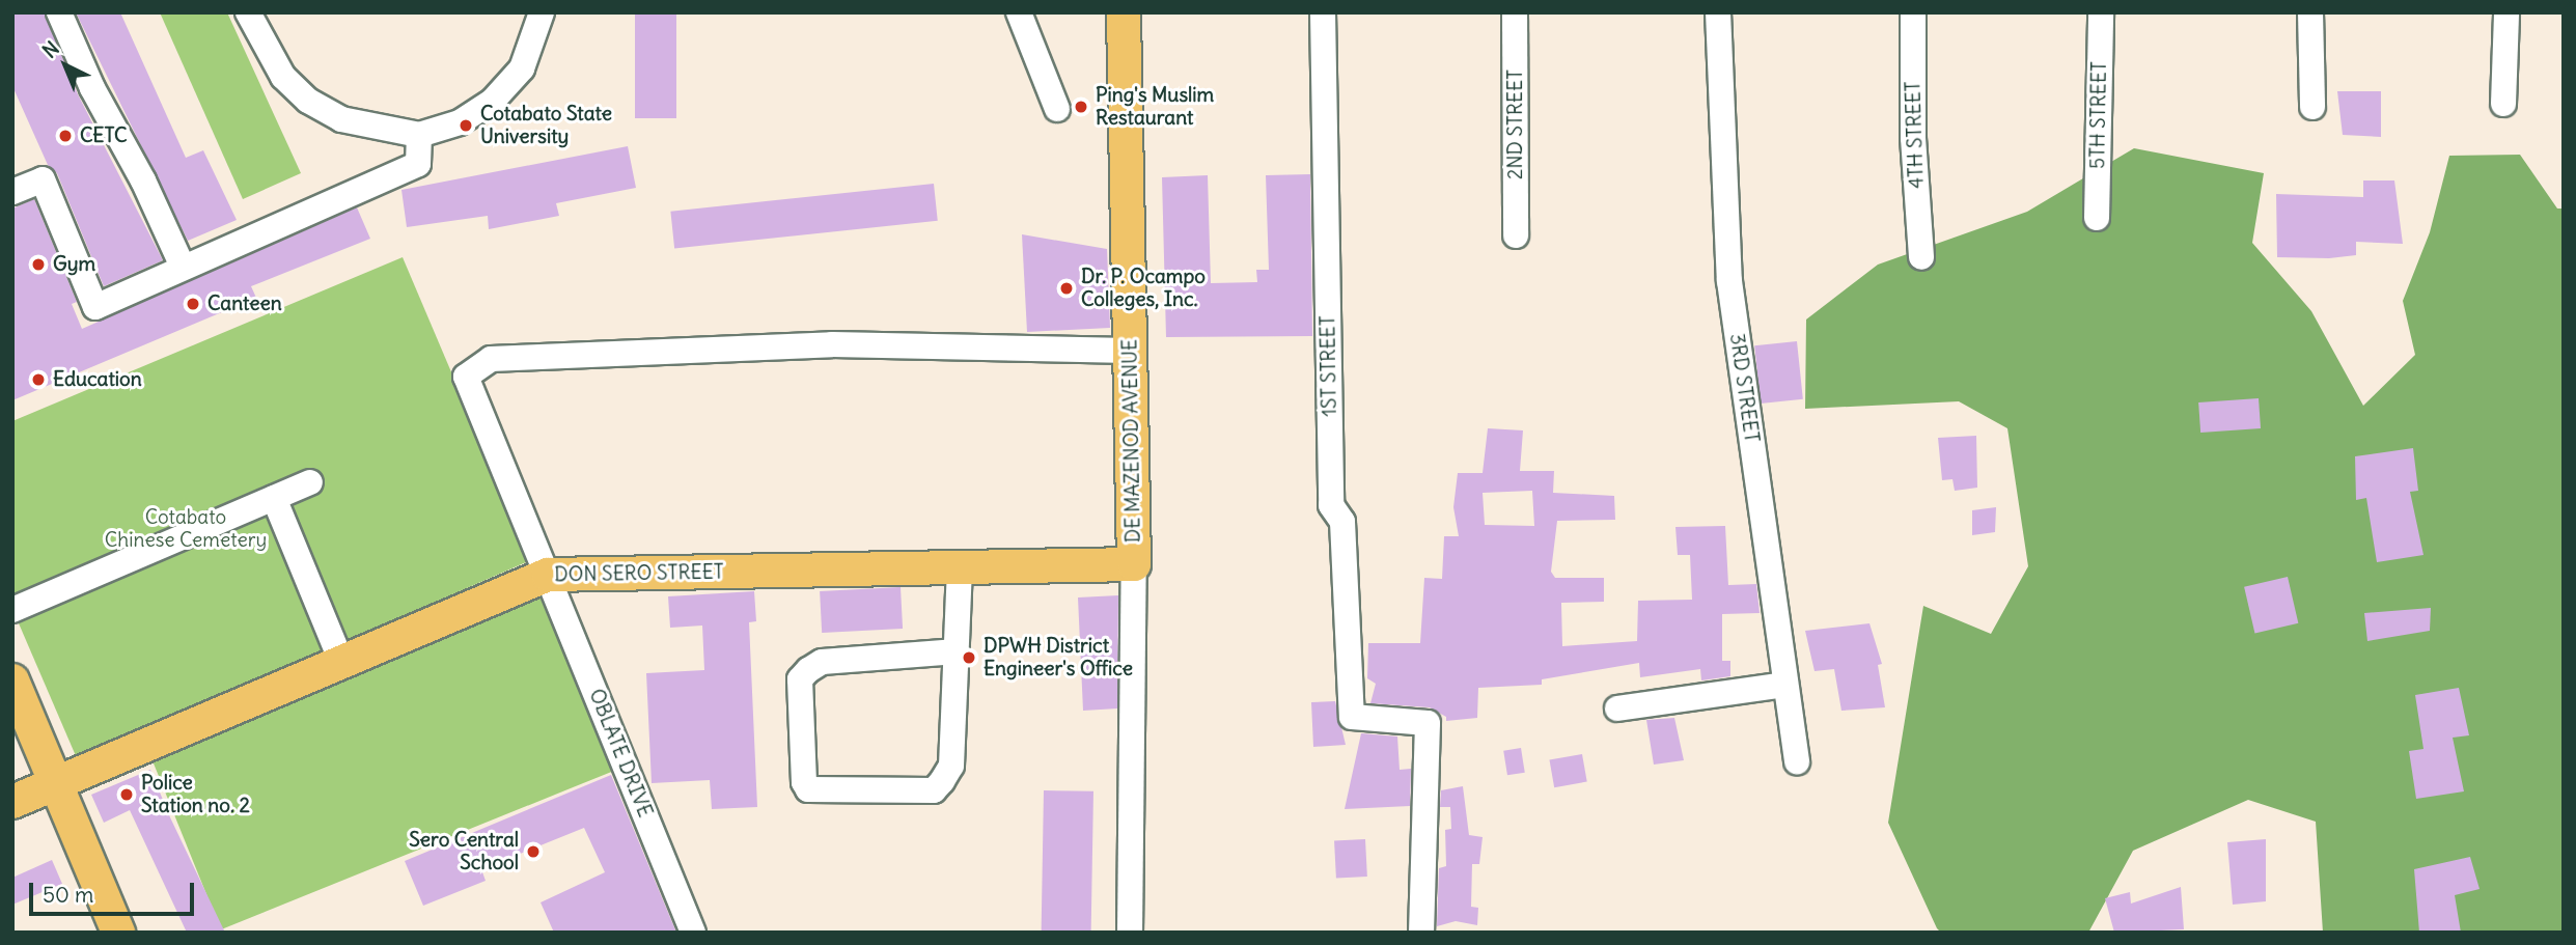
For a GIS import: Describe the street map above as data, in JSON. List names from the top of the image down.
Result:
{
  "streets": {
    "main road": ["DE MAZENOD AVENUE", "DON SERO STREET"],
    "street": [
      "5TH STREET",
      "2ND STREET",
      "4TH STREET",
      "1ST STREET",
      "3RD STREET",
      "OBLATE DRIVE"
    ]
  },
  "crossings": [
    ["DE MAZENOD AVENUE", "DON SERO STREET"],
    ["DE MAZENOD AVENUE", "OBLATE DRIVE"],
    ["DON SERO STREET", "OBLATE DRIVE"]
  ],
  "parks": ["Cotabato Chinese Cemetery"],
  "places": [
    "Ping's Muslim Restaurant",
    "Cotabato State University",
    "CETC",
    "Gym",
    "Dr. P. Ocampo Colleges, Inc.",
    "Canteen",
    "Education",
    "DPWH District Engineer's Office",
    "Police Station no. 2",
    "Sero Central School"
  ],
  "scale_bar": "50 m",
  "north": "top left"
}
